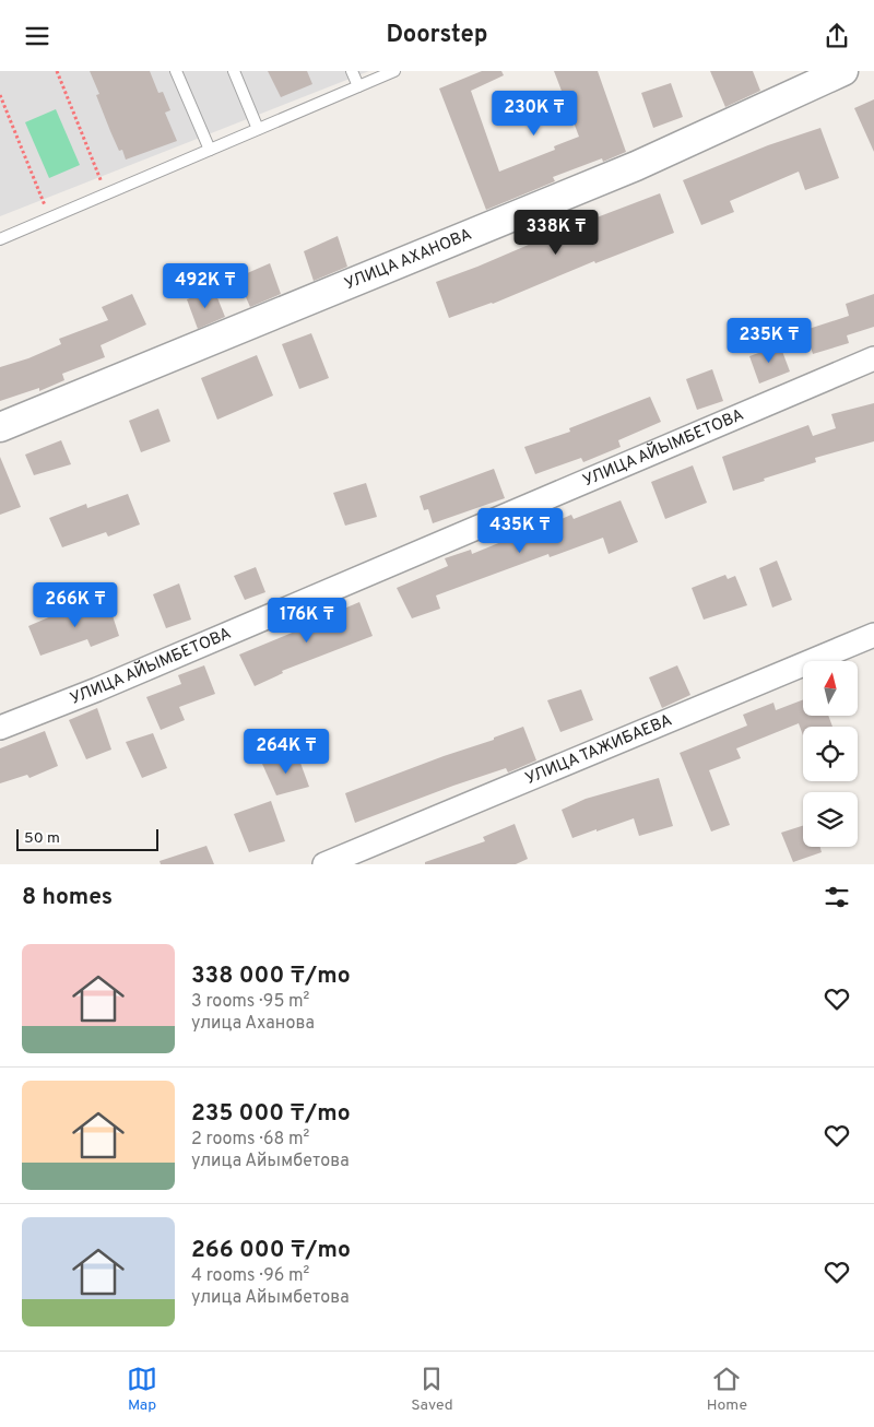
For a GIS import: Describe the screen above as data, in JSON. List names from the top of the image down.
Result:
{
  "streets": {
    "street": ["УЛИЦА АХАНОВА", "УЛИЦА АЙЫМБЕТОВА", "УЛИЦА ТАЖИБАЕВА"]
  },
  "scale_bar": "50 m",
  "north": "top",
  "page": {
    "header": "Doorstep",
    "price": [
      "230K ₸",
      "338K ₸",
      "492K ₸",
      "235K ₸",
      "435K ₸",
      "266K ₸",
      "176K ₸",
      "264K ₸"
    ],
    "scale": "50 m",
    "heading": "8 homes",
    "list": [
      {
        "name": "338 000 ₸/mo",
        "note": "3 rooms · 95 m² · улица Аханова"
      },
      {
        "name": "235 000 ₸/mo",
        "note": "2 rooms · 68 m² · улица Айымбетова"
      },
      {
        "name": "266 000 ₸/mo",
        "note": "4 rooms · 96 m² · улица Айымбетова"
      }
    ],
    "tabs": ["Map", "Saved", "Home"]
  }
}
